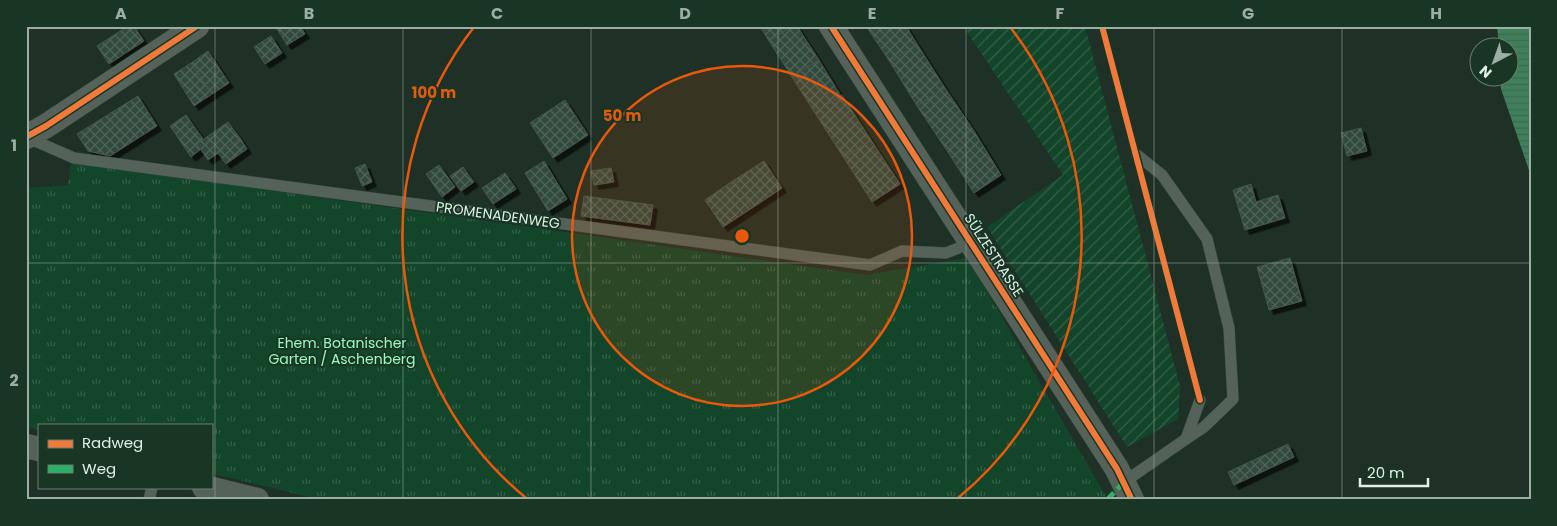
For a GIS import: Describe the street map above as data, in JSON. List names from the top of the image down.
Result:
{
  "streets": {
    "street": ["SÜLZESTRASSE"],
    "lane": ["PROMENADENWEG"]
  },
  "crossings": [
    ["PROMENADENWEG", "SÜLZESTRASSE"]
  ],
  "parks": ["Ehem. Botanischer Garten / Aschenberg"],
  "legend": ["Radweg", "Weg"],
  "scale_bar": "20 m",
  "north": "bottom left",
  "grid": {
    "columns": [
      "A",
      "B",
      "C",
      "D",
      "E",
      "F",
      "G",
      "H"
    ],
    "rows": ["1", "2"]
  },
  "rings": ["100 m", "50 m"]
}
